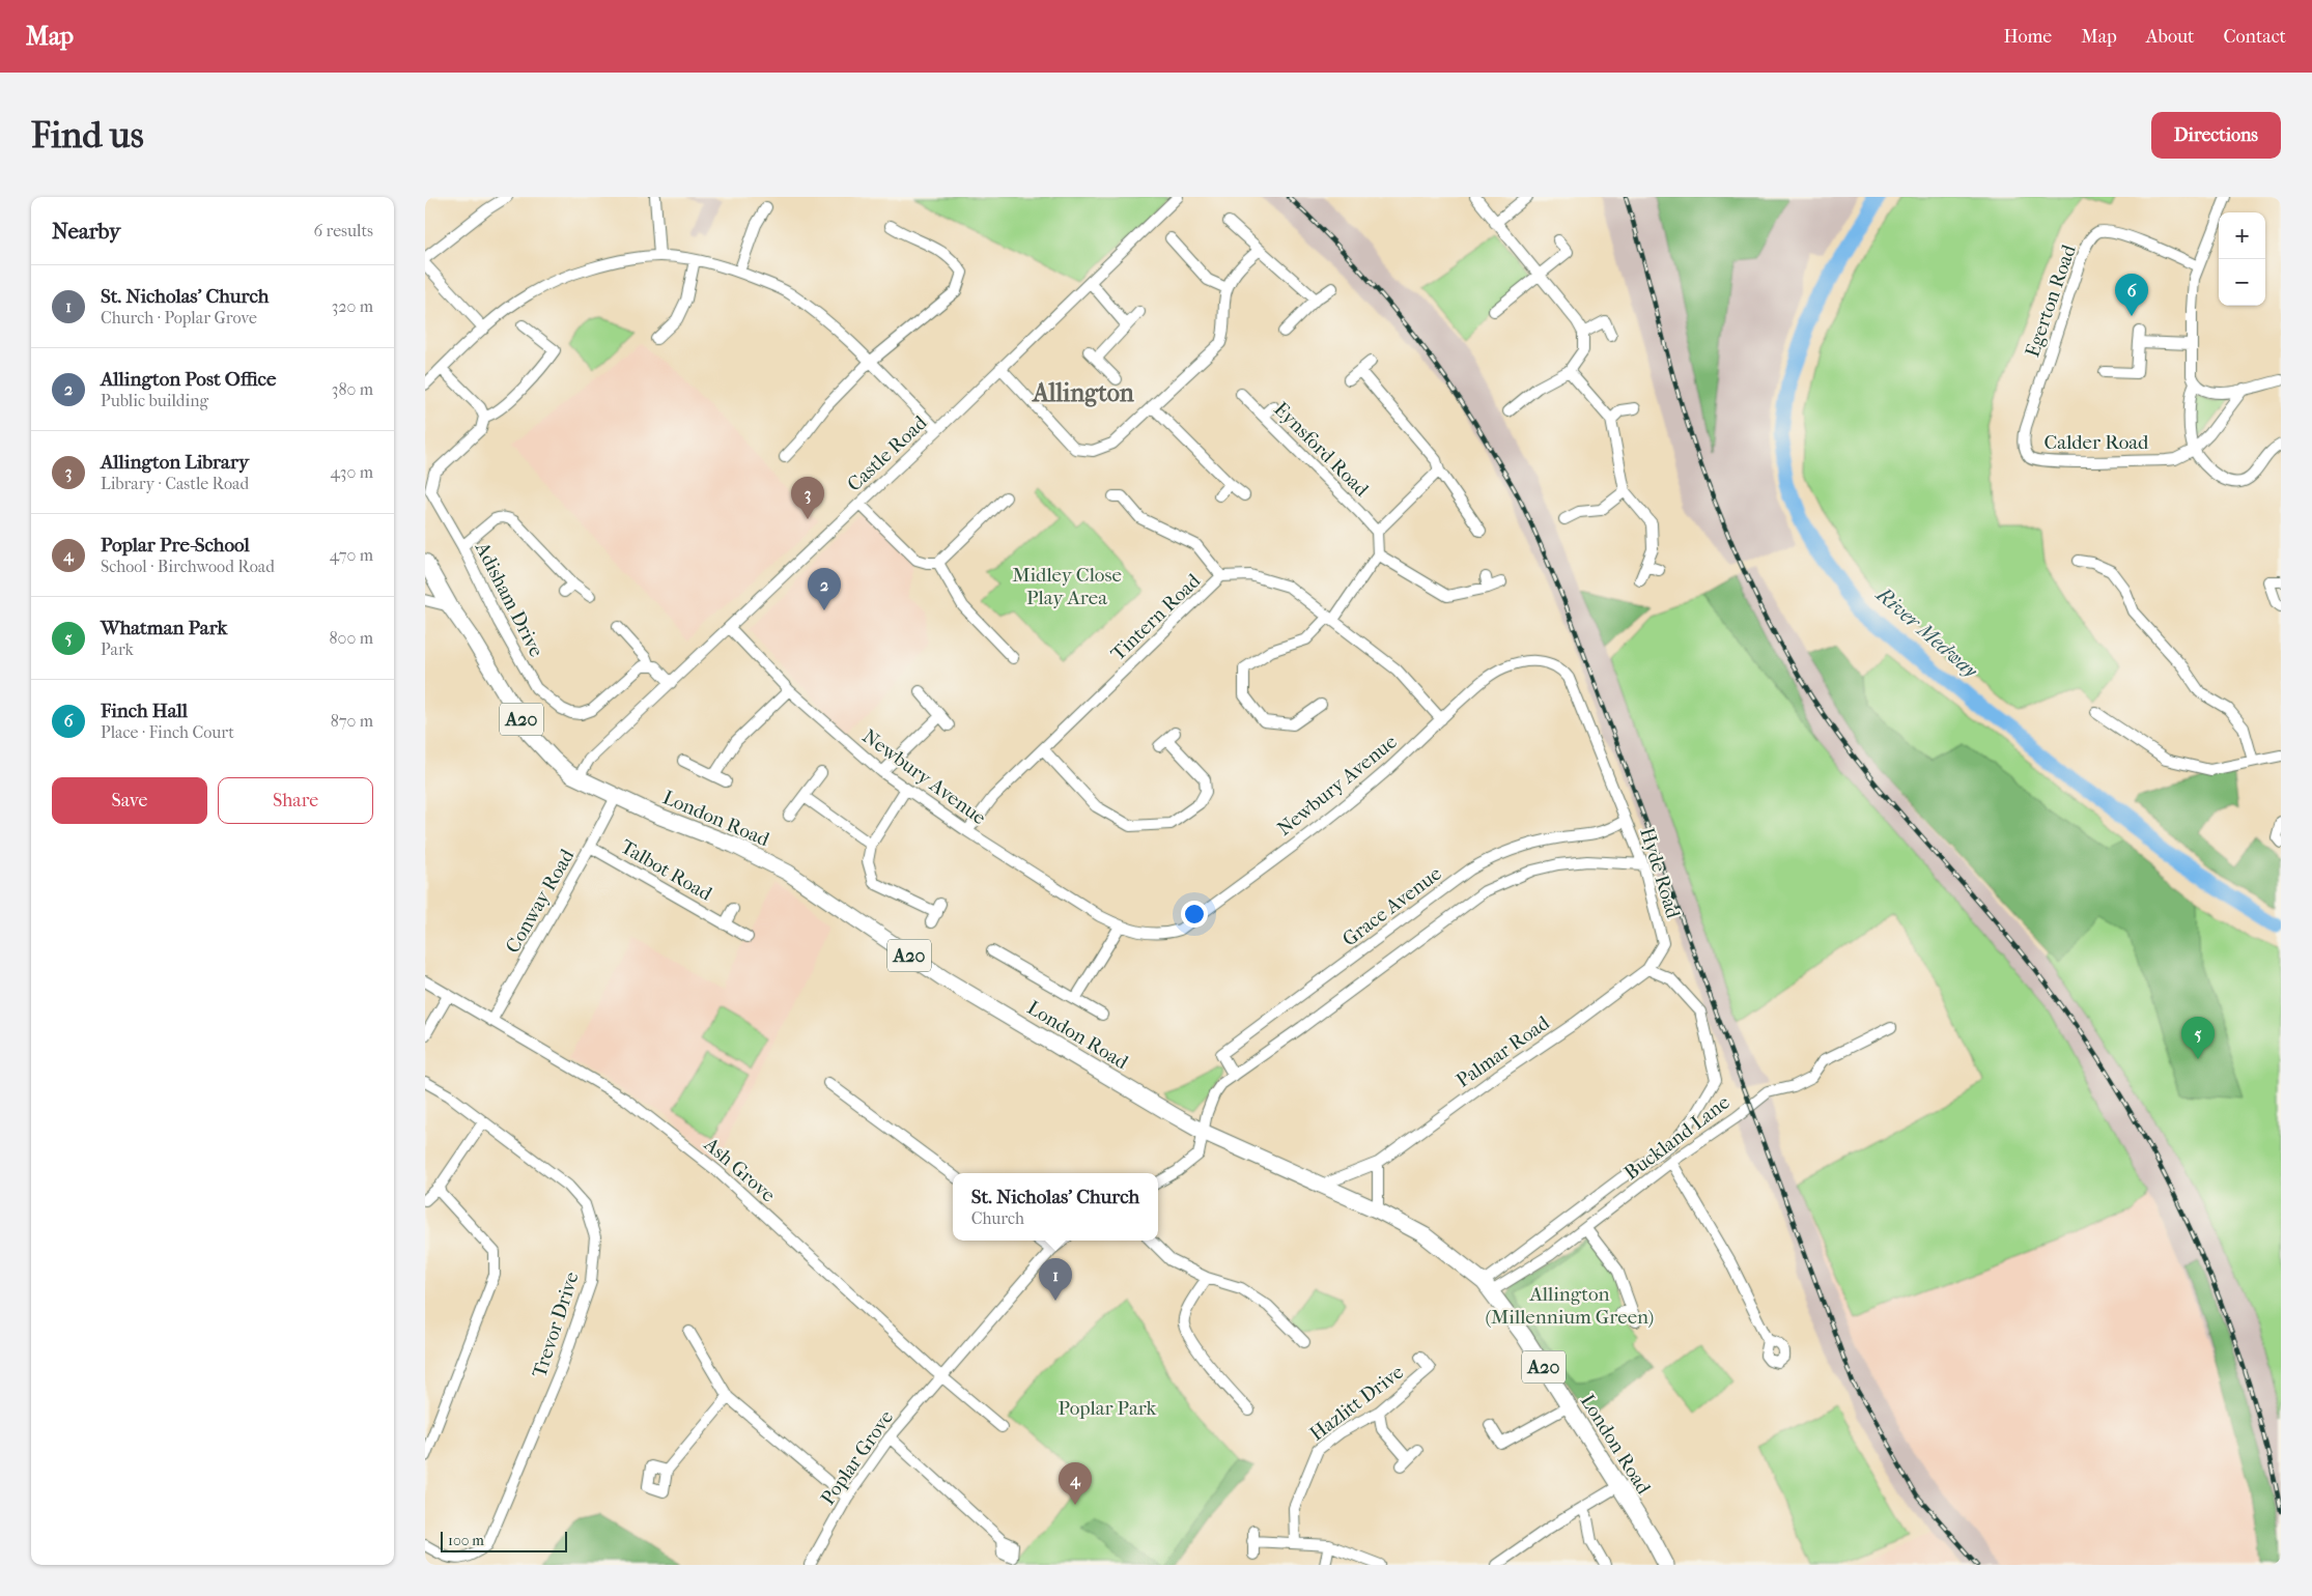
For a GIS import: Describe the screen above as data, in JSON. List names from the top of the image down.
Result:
{
  "streets": {
    "main road": ["A20", "London Road"],
    "street": [
      "Egerton Road",
      "Calder Road",
      "Eynsford Road",
      "Castle Road",
      "Adisham Drive",
      "Tintern Road",
      "Newbury Avenue",
      "Talbot Road",
      "Hyde Road",
      "Conway Road",
      "Grace Avenue",
      "Palmar Road",
      "Buckland Lane",
      "Ash Grove",
      "Trevor Drive",
      "Hazlitt Drive",
      "Poplar Grove"
    ]
  },
  "crossings": [
    ["Egerton Road", "Calder Road"],
    ["Castle Road", "Newbury Avenue"],
    ["Castle Road", "London Road"],
    ["Tintern Road", "Newbury Avenue"],
    ["A20", "London Road"],
    ["Newbury Avenue", "Hyde Road"],
    ["London Road", "Conway Road"],
    ["London Road", "Palmar Road"],
    ["London Road", "Buckland Lane"],
    ["Talbot Road", "Conway Road"],
    ["Hyde Road", "Grace Avenue"],
    ["Hyde Road", "Palmar Road"],
    ["Hyde Road", "Buckland Lane"],
    ["Conway Road", "Ash Grove"],
    ["Palmar Road", "Buckland Lane"],
    ["Ash Grove", "Poplar Grove"]
  ],
  "districts": ["Allington"],
  "water": ["River Medway"],
  "parks": ["Midley Close Play Area", "Allington (Millennium Green)", "Poplar Park"],
  "scale_bar": "100 m",
  "page": {
    "header": "Map",
    "nav": [
      "Home",
      "Map",
      "About",
      "Contact"
    ],
    "buttons": [
      "Directions",
      ["Save", "Share"]
    ],
    "title": "Find us",
    "heading": ["Nearby", "6 results"],
    "map_buttons": ["+", "−"],
    "list": [
      {
        "mark": "1",
        "name": "St. Nicholas' Church",
        "note": "Church · Poplar Grove",
        "value": "320 m"
      },
      {
        "mark": "2",
        "name": "Allington Post Office",
        "note": "Public building",
        "value": "380 m"
      },
      {
        "mark": "3",
        "name": "Allington Library",
        "note": "Library · Castle Road",
        "value": "430 m"
      },
      {
        "mark": "4",
        "name": "Poplar Pre-School",
        "note": "School · Birchwood Road",
        "value": "470 m"
      },
      {
        "mark": "5",
        "name": "Whatman Park",
        "note": "Park",
        "value": "800 m"
      },
      {
        "mark": "6",
        "name": "Finch Hall",
        "note": "Place · Finch Court",
        "value": "870 m"
      }
    ],
    "pins": [
      "6",
      "3",
      "2",
      "5",
      "1",
      "4"
    ],
    "popup": ["St. Nicholas' Church", "Church"],
    "scale": "100 m"
  }
}
